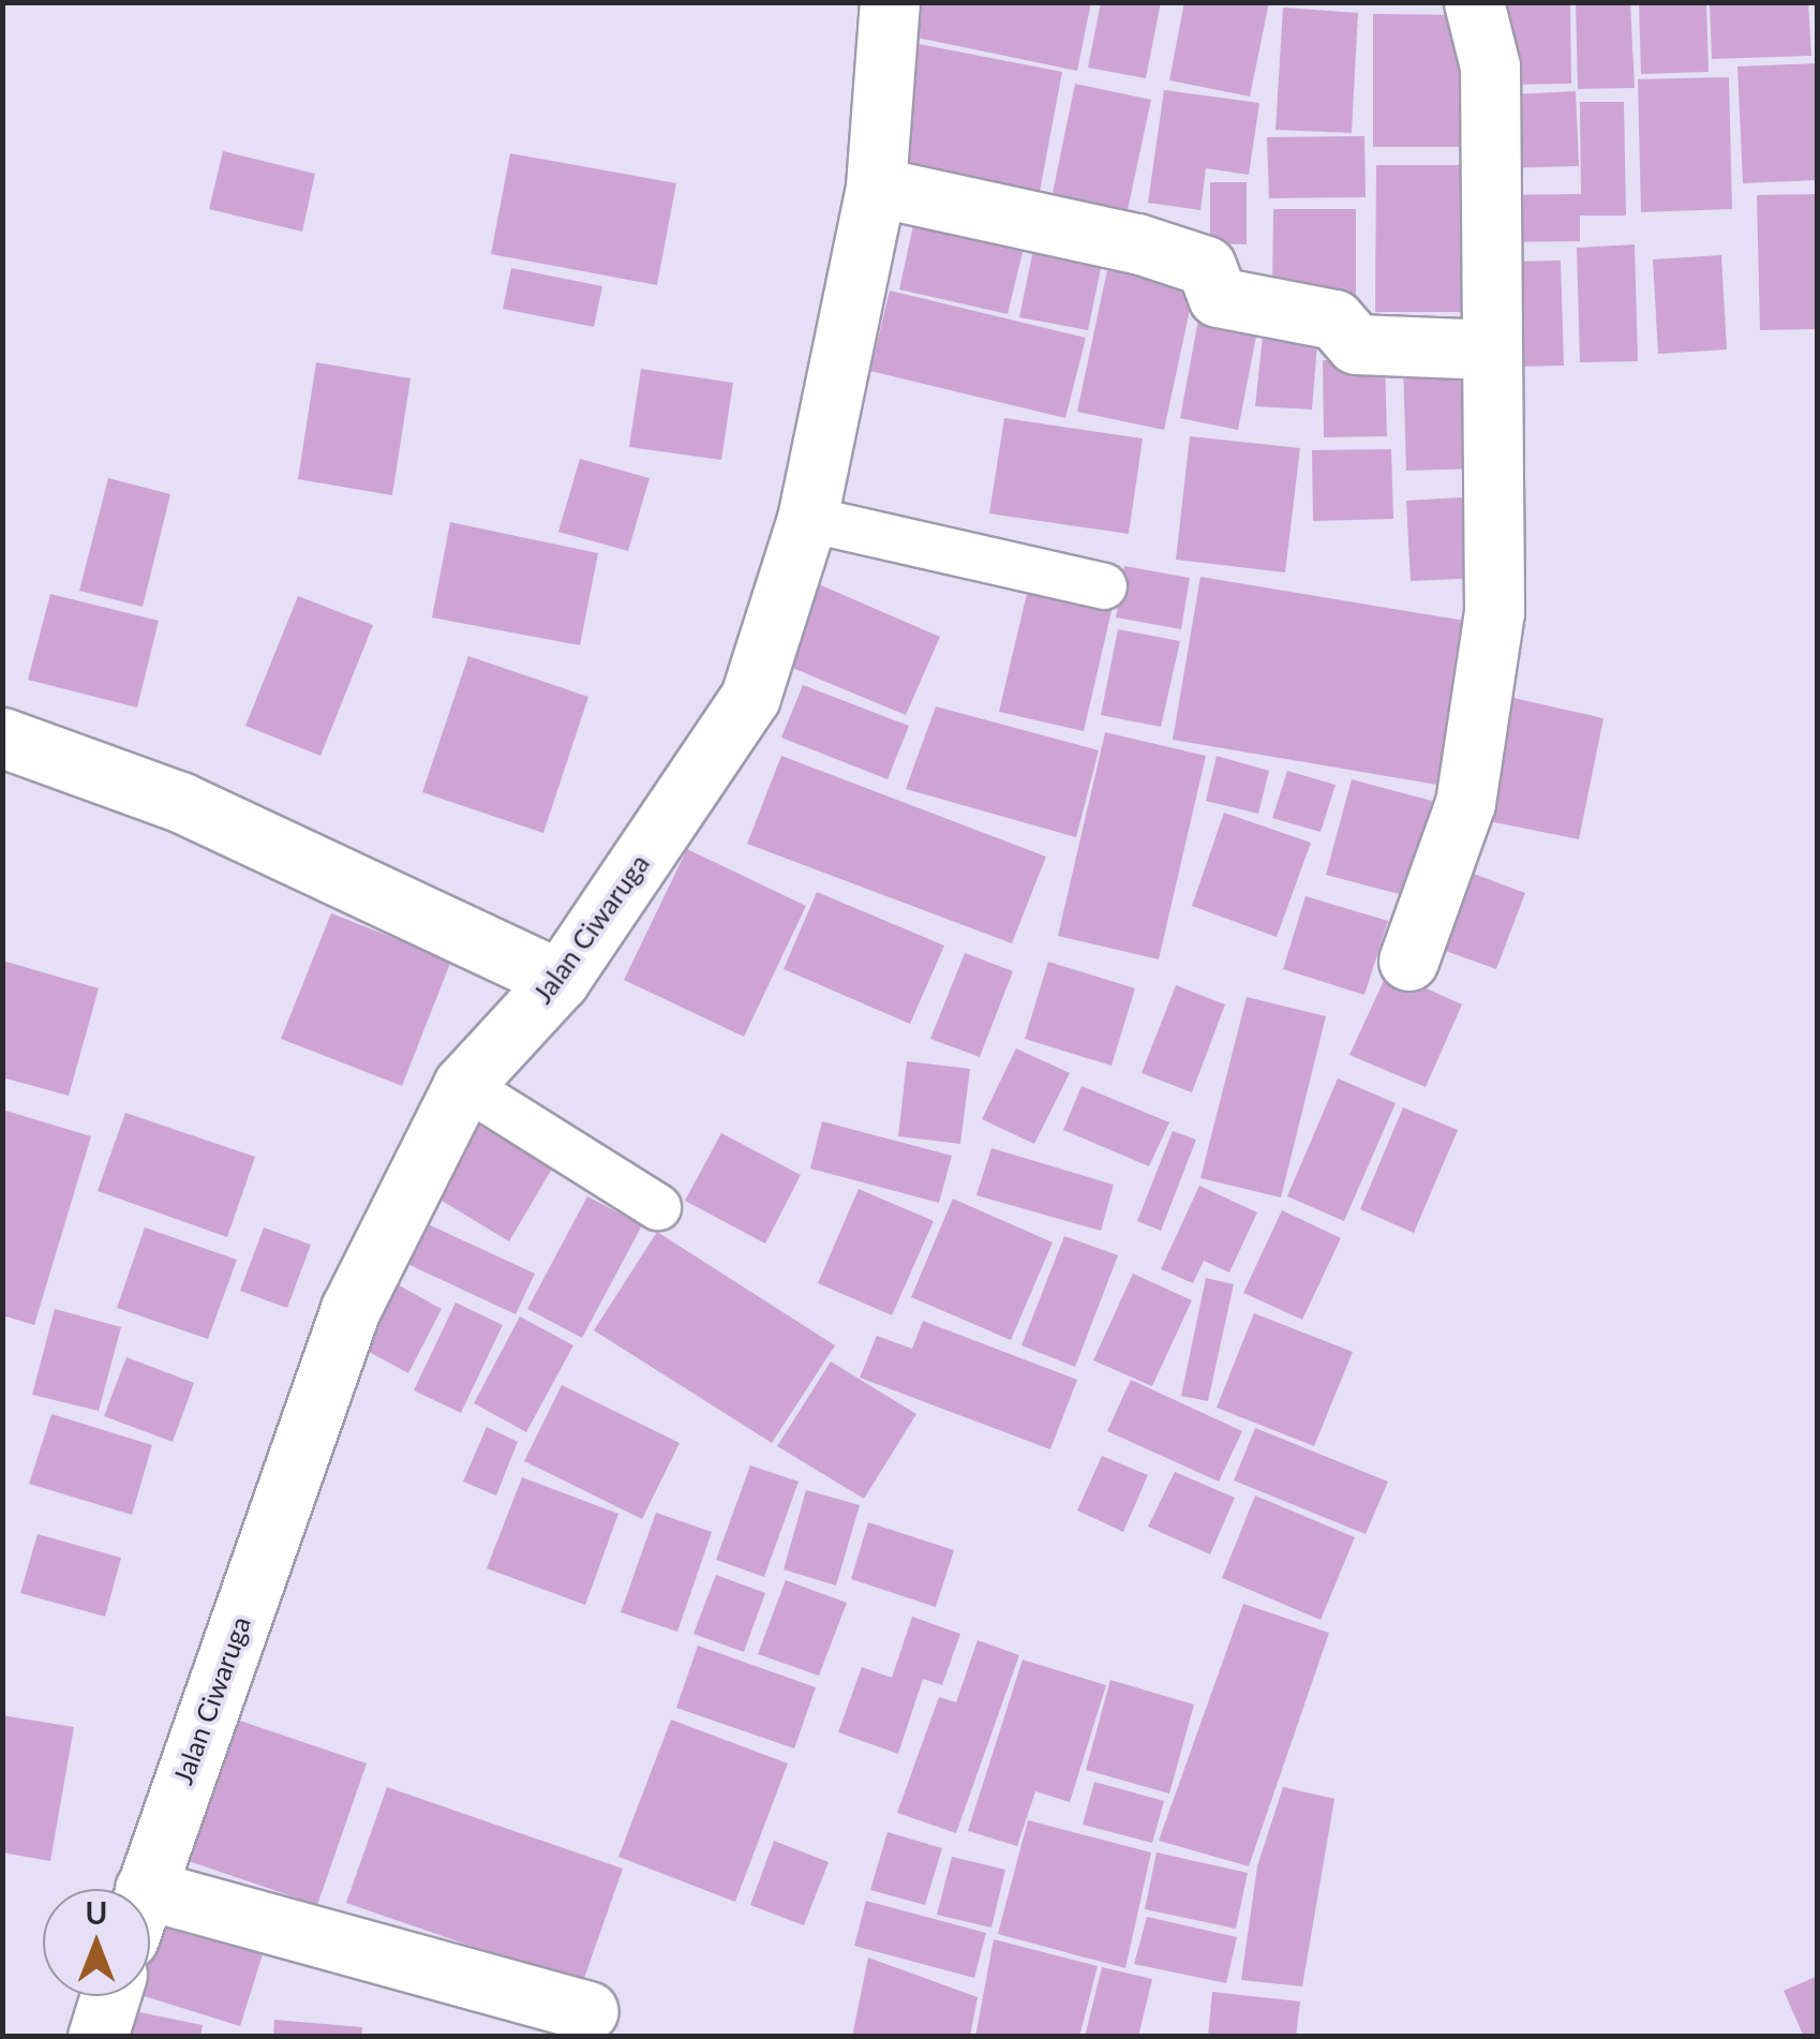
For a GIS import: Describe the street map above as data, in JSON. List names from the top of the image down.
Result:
{
  "streets": {
    "street": ["Jalan Ciwaruga"]
  },
  "north": "top"
}
